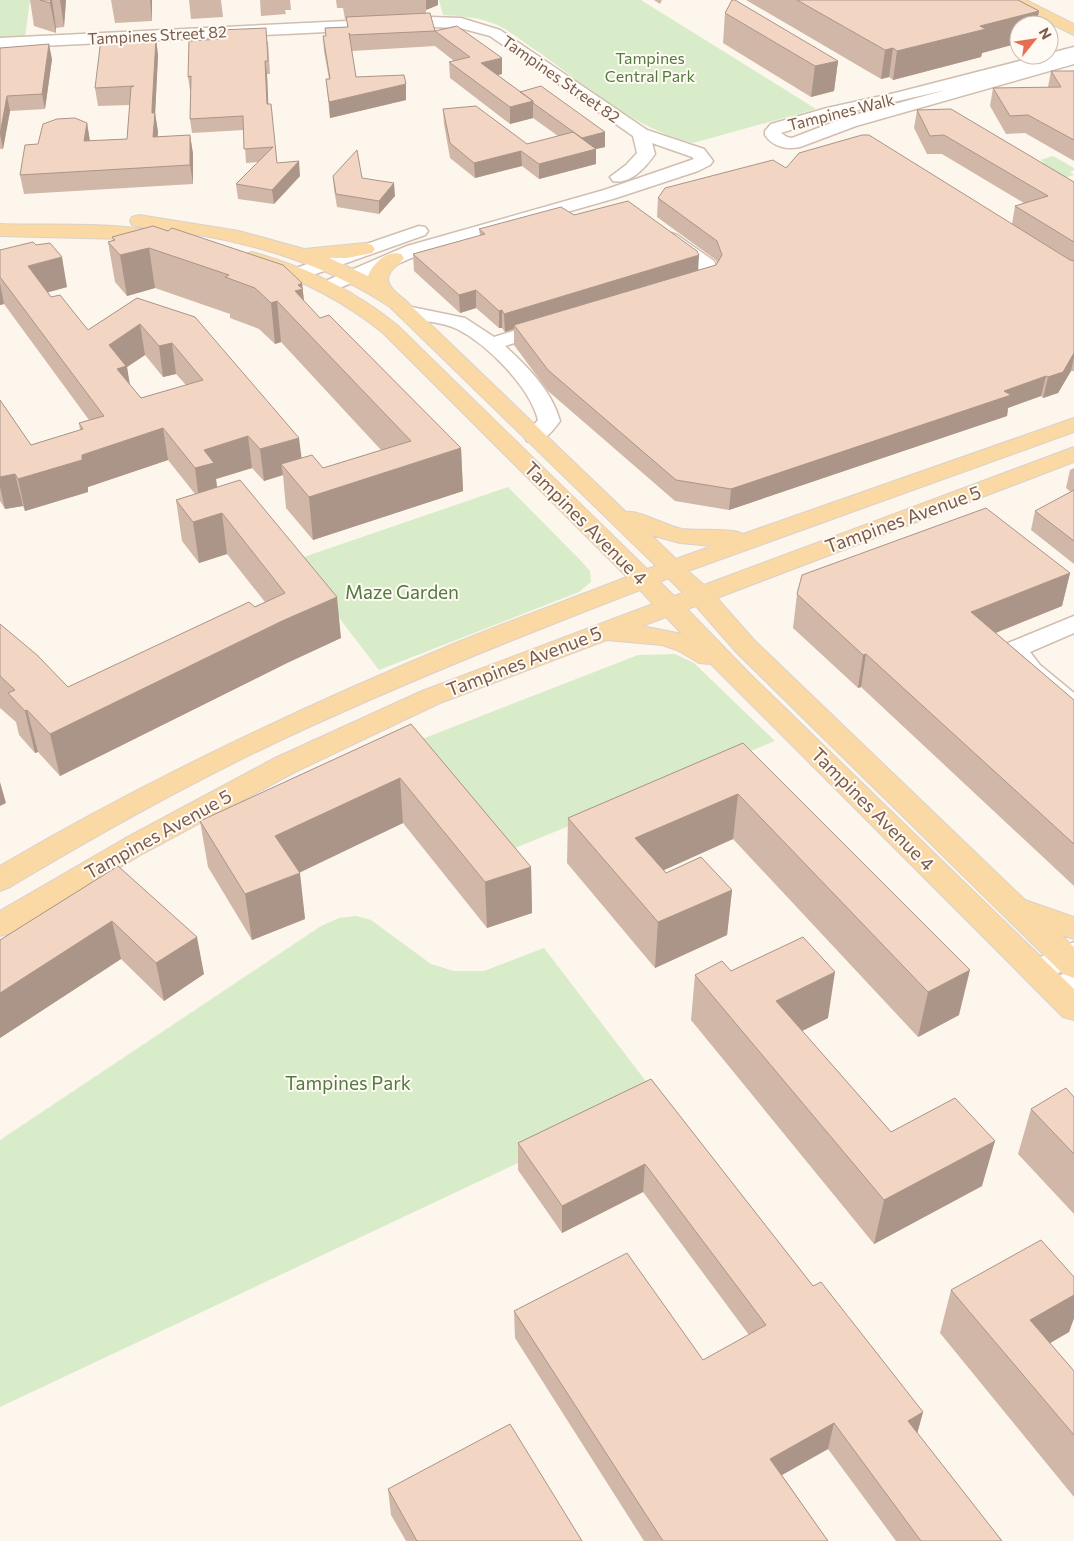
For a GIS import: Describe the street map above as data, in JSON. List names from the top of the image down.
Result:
{
  "streets": {
    "main road": ["Tampines Avenue 5", "Tampines Avenue 4"],
    "street": ["Tampines Street 82", "Tampines Walk"]
  },
  "crossings": [
    ["Tampines Street 82", "Tampines Avenue 4"],
    ["Tampines Avenue 5", "Tampines Avenue 4"]
  ],
  "parks": ["Tampines Central Park", "Maze Garden", "Tampines Park"],
  "north": "top right"
}
